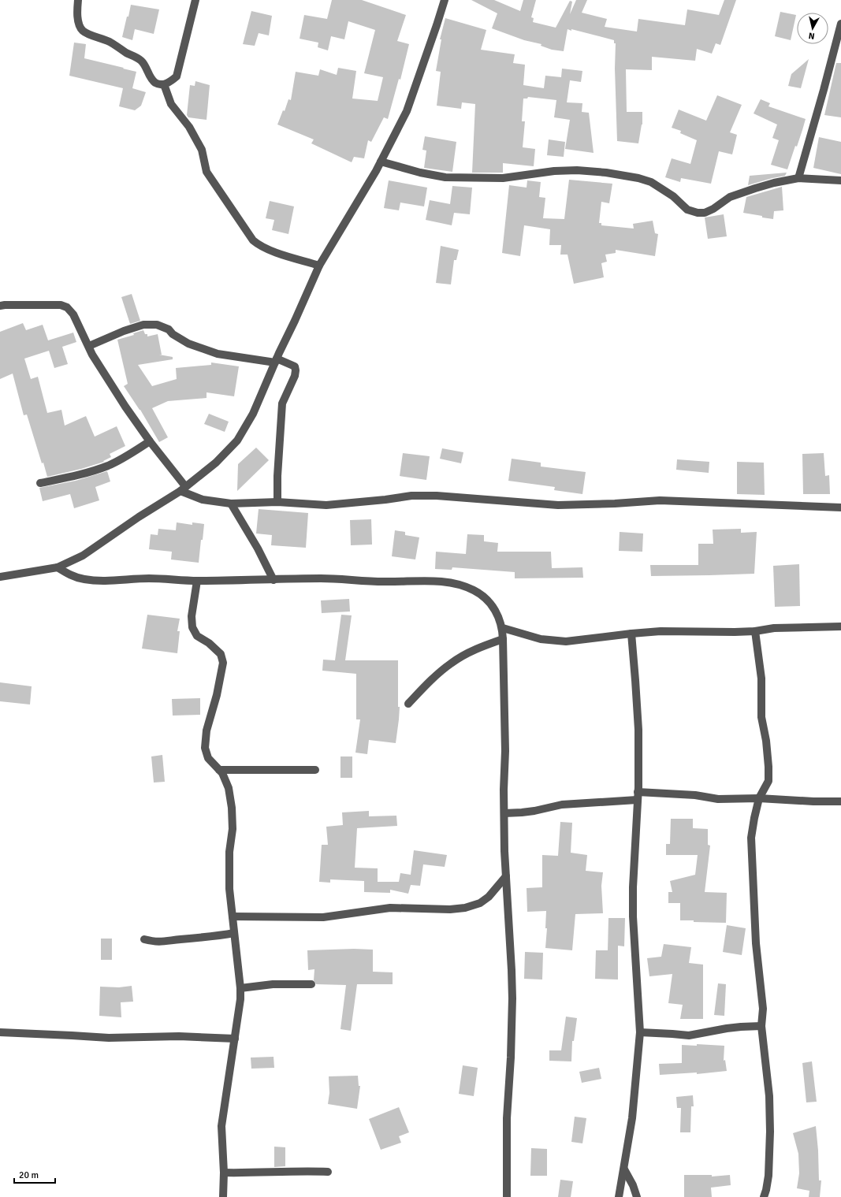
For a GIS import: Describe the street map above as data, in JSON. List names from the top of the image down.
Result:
{
  "scale_bar": "20 m",
  "north": "bottom"
}
